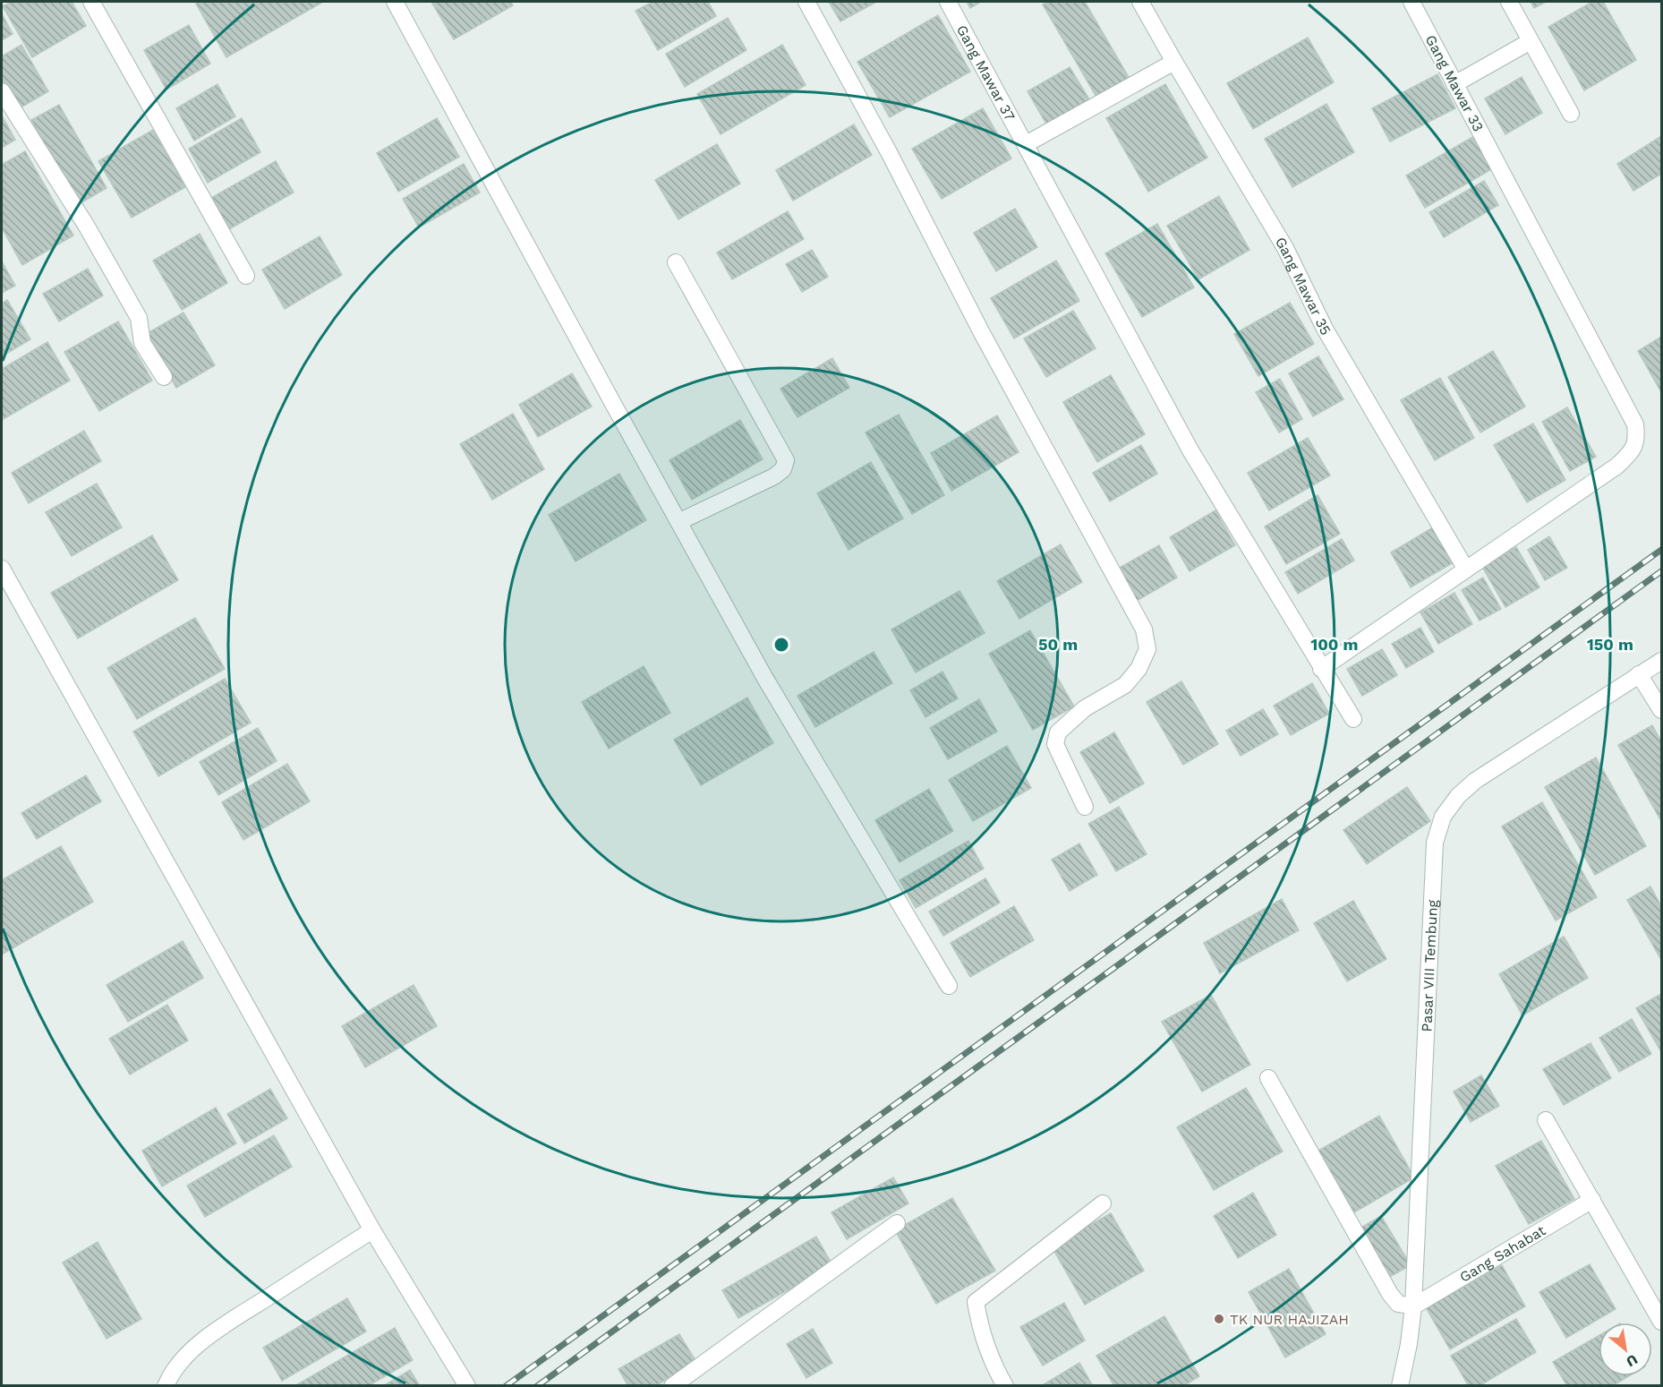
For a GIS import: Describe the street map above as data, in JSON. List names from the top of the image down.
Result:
{
  "streets": {
    "street": [
      "Gang Mawar 37",
      "Gang Mawar 33",
      "Gang Mawar 35",
      "Pasar VIII Tembung",
      "Gang Sahabat"
    ]
  },
  "crossings": [
    ["Gang Mawar 37", "Gang Mawar 33"],
    ["Gang Mawar 33", "Gang Mawar 35"],
    ["Pasar VIII Tembung", "Gang Sahabat"]
  ],
  "places": ["TK NUR HAJIZAH"],
  "north": "bottom right",
  "rings": ["50 m", "100 m", "150 m"]
}
